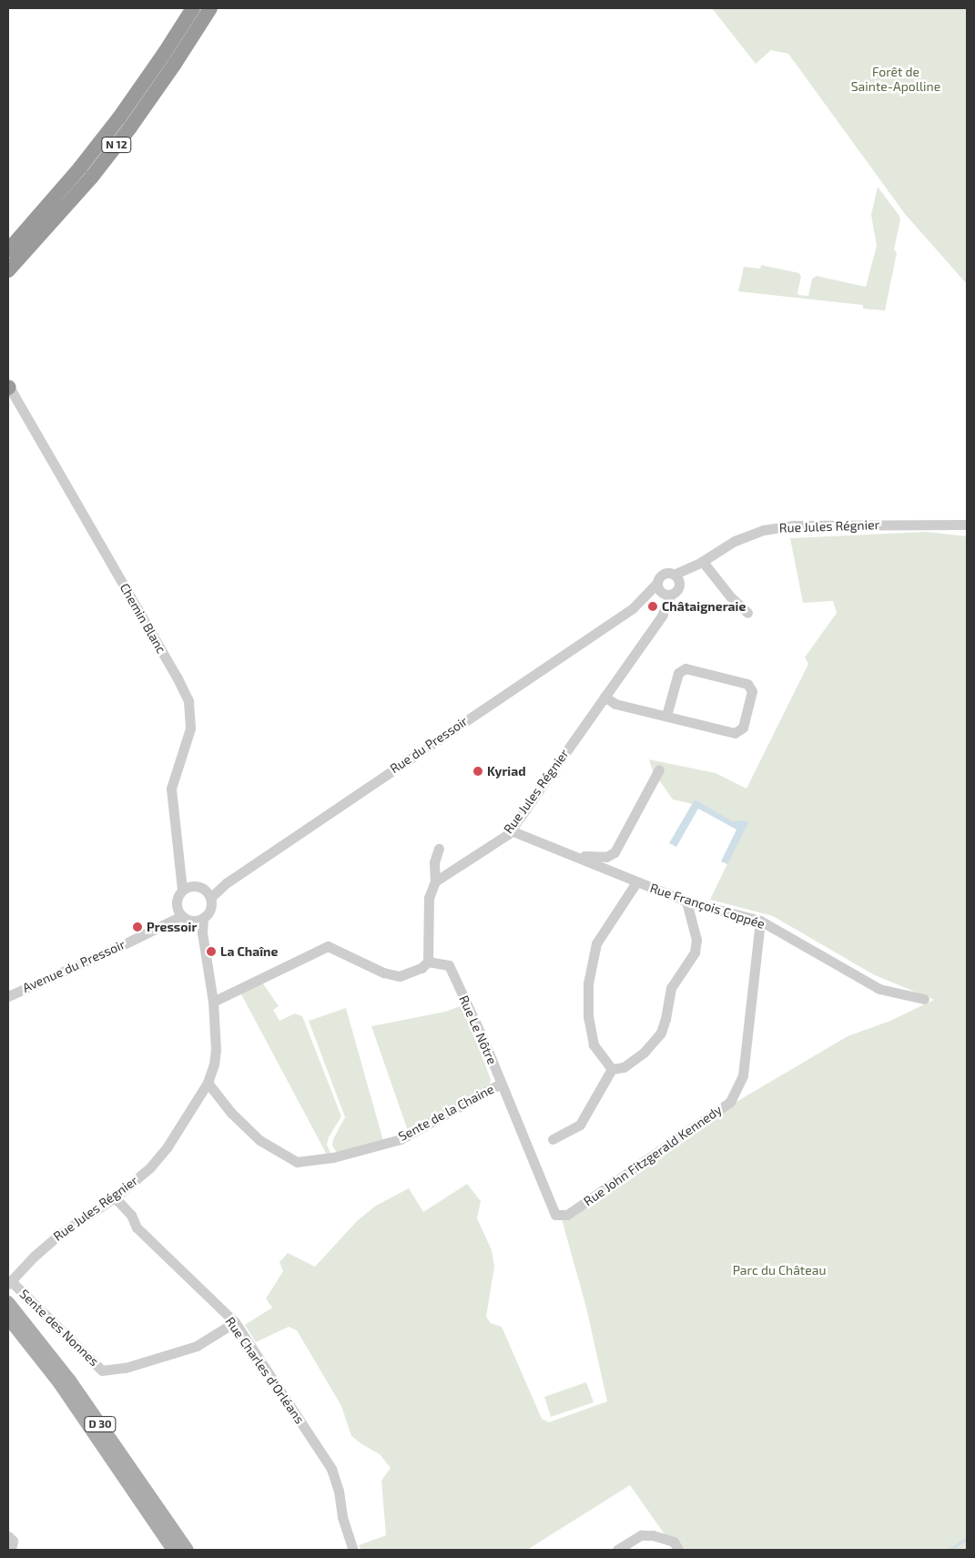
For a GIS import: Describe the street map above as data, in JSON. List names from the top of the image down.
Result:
{
  "streets": {
    "highway": ["N 12"],
    "main road": ["D 30"],
    "street": [
      "Rue Jules Régnier",
      "Chemin Blanc",
      "Rue du Pressoir",
      "Rue François Coppée",
      "Avenue du Pressoir",
      "Rue Le Nôtre",
      "Sente de la Chaine",
      "Rue John Fitzgerald Kennedy",
      "Sente des Nonnes",
      "Rue Charles d'Orléans"
    ]
  },
  "crossings": [
    ["Rue Jules Régnier", "Chemin Blanc"],
    ["Rue Jules Régnier", "Rue du Pressoir"],
    ["Rue Jules Régnier", "Rue François Coppée"],
    ["Rue Jules Régnier", "Avenue du Pressoir"],
    ["Rue Jules Régnier", "Sente de la Chaine"],
    ["Rue Jules Régnier", "Sente des Nonnes"],
    ["Rue Jules Régnier", "Rue Charles d'Orléans"],
    ["Chemin Blanc", "Rue du Pressoir"],
    ["Chemin Blanc", "Avenue du Pressoir"],
    ["Rue du Pressoir", "Avenue du Pressoir"],
    ["Rue François Coppée", "Rue John Fitzgerald Kennedy"],
    ["Rue Le Nôtre", "Sente de la Chaine"],
    ["Rue Le Nôtre", "Rue John Fitzgerald Kennedy"],
    ["Sente des Nonnes", "Rue Charles d'Orléans"]
  ],
  "parks": ["Forêt de Sainte-Apolline", "Parc du Château"],
  "places": [
    "Châtaigneraie",
    "Kyriad",
    "Pressoir",
    "La Chaîne"
  ]
}
